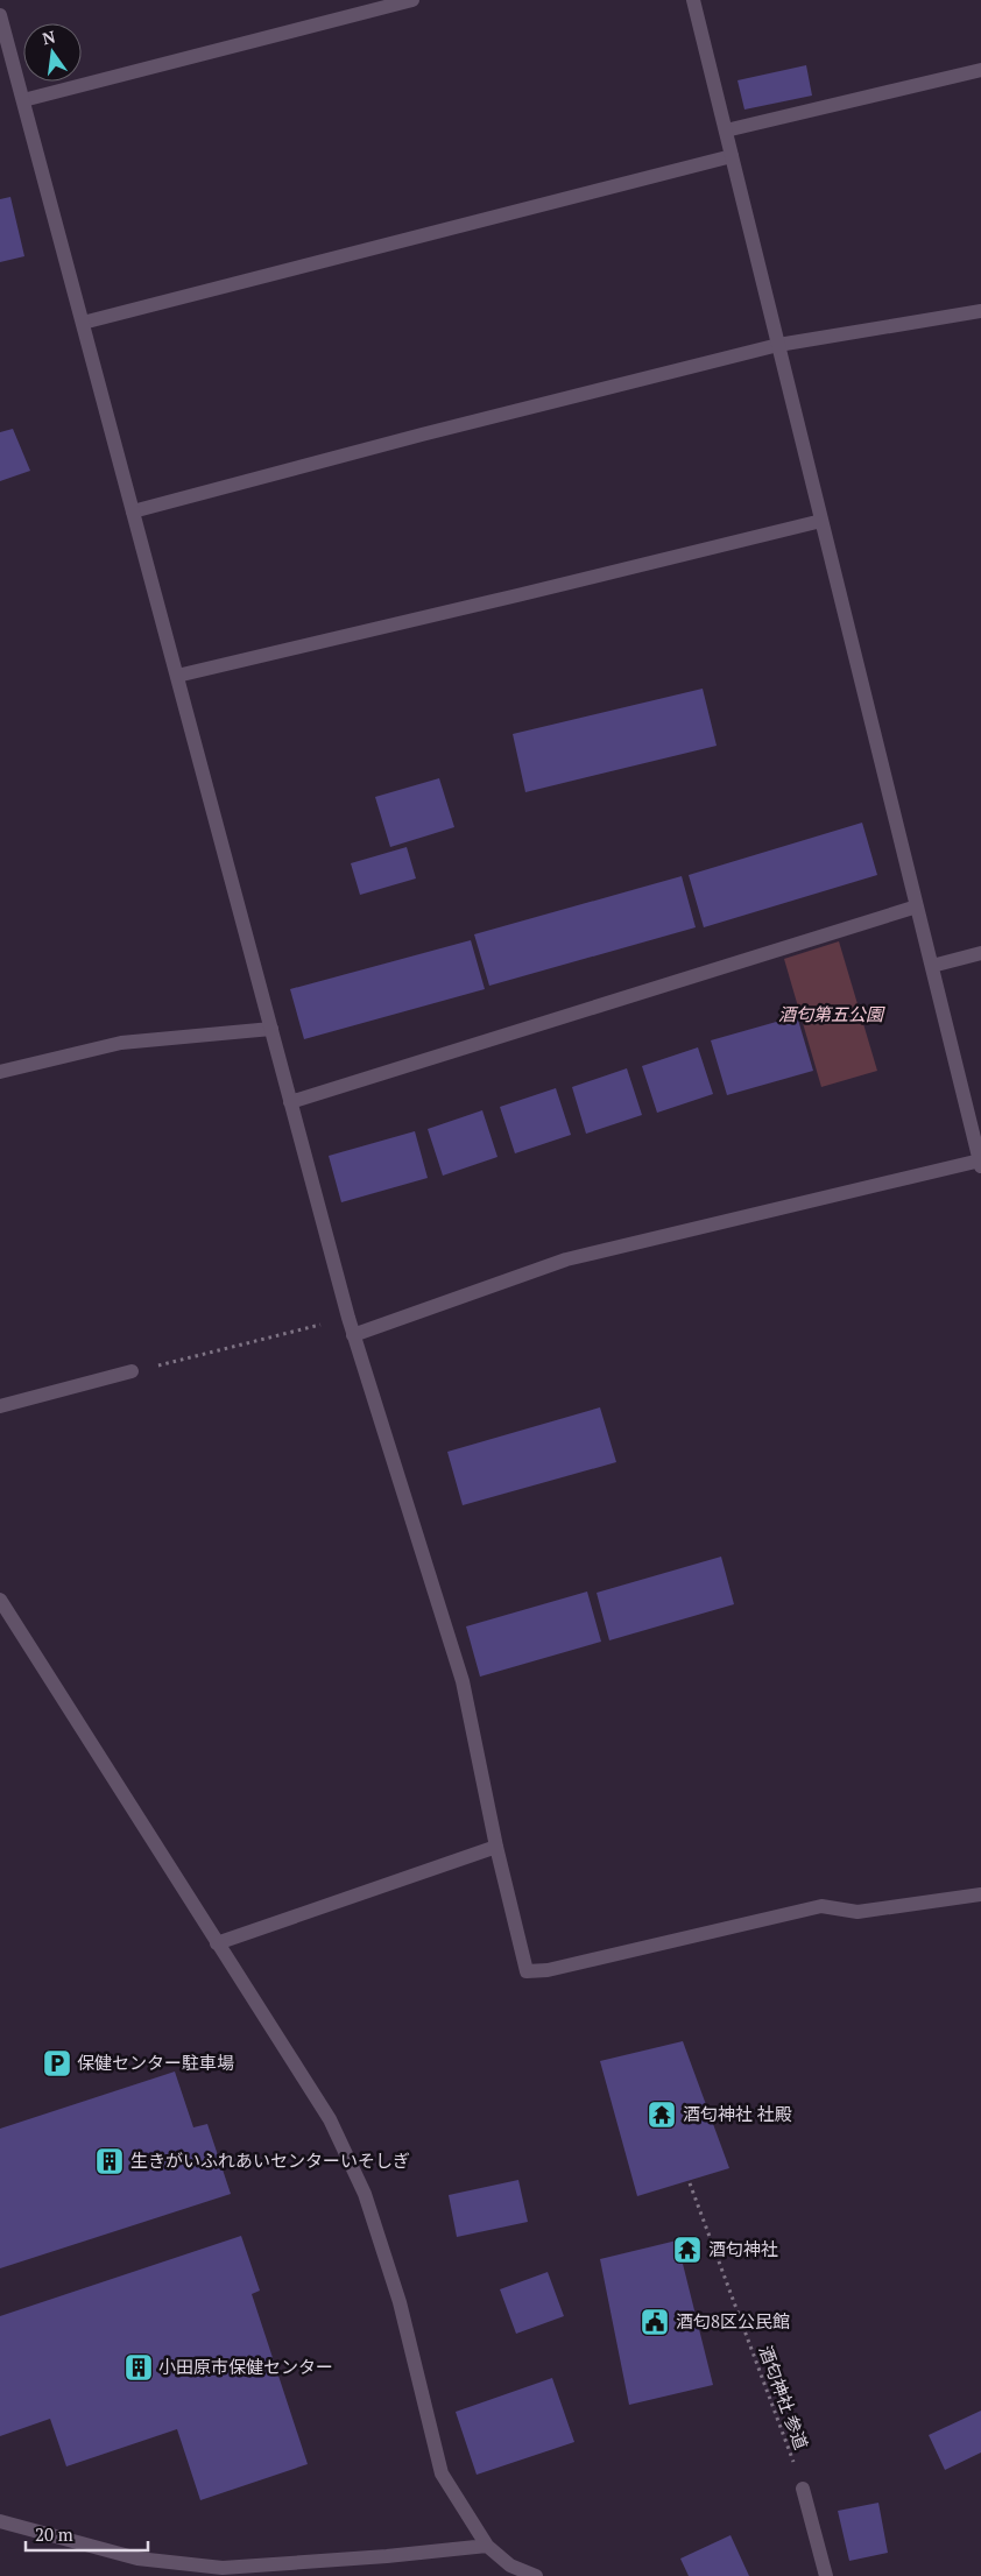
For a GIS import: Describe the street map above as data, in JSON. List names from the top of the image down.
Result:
{
  "streets": {
    "path": ["酒匂神社 参道"]
  },
  "parks": ["酒匂第五公園"],
  "places": {
    "parking": ["保健センター駐車場"],
    "temple": ["酒匂神社 社殿", "酒匂神社"],
    "building": ["生きがいふれあいセンターいそしぎ", "小田原市保健センター"],
    "public building": ["酒匂8区公民館"]
  },
  "scale_bar": "20 m",
  "north": "top"
}
